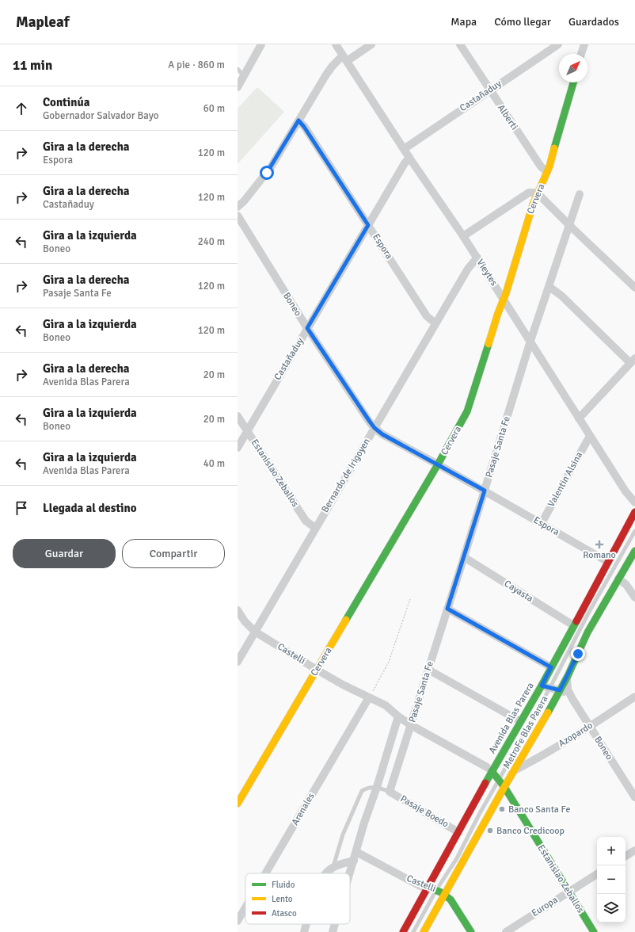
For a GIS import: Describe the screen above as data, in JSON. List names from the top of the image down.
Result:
{
  "streets": {
    "main road": [
      "Cervera",
      "Estanislao Zeballos",
      "Castelli",
      "Avenida Blas Parera"
    ],
    "street": [
      "Castañaduy",
      "Alberti",
      "Espora",
      "Vieytes",
      "Boneo",
      "Pasaje Santa Fe",
      "Bernardo de Irigoyen",
      "Valentin Alsina",
      "Cayasta",
      "Azopardo",
      "Arenales",
      "Pasaje Boedo",
      "Europa"
    ],
    "lane": ["MetroFe Blas Parera"]
  },
  "crossings": [
    ["Castañaduy", "Alberti"],
    ["Castañaduy", "Espora"],
    ["Castañaduy", "Vieytes"],
    ["Castañaduy", "Boneo"],
    ["Castañaduy", "Estanislao Zeballos"],
    ["Alberti", "Cervera"],
    ["Cervera", "Vieytes"],
    ["Cervera", "Boneo"],
    ["Cervera", "Castelli"],
    ["Espora", "Boneo"],
    ["Espora", "Pasaje Santa Fe"],
    ["Espora", "Bernardo de Irigoyen"],
    ["Espora", "Valentin Alsina"],
    ["Espora", "Avenida Blas Parera"],
    ["Vieytes", "Pasaje Santa Fe"],
    ["Vieytes", "Bernardo de Irigoyen"],
    ["Vieytes", "Valentin Alsina"],
    ["Boneo", "Pasaje Santa Fe"],
    ["Boneo", "Bernardo de Irigoyen"],
    ["Boneo", "Avenida Blas Parera"],
    ["Boneo", "MetroFe Blas Parera"],
    ["Boneo", "Azopardo"],
    ["Pasaje Santa Fe", "Estanislao Zeballos"],
    ["Pasaje Santa Fe", "Cayasta"],
    ["Pasaje Santa Fe", "Castelli"],
    ["Pasaje Santa Fe", "Pasaje Boedo"],
    ["Estanislao Zeballos", "Bernardo de Irigoyen"],
    ["Estanislao Zeballos", "Castelli"],
    ["Estanislao Zeballos", "Avenida Blas Parera"],
    ["Estanislao Zeballos", "MetroFe Blas Parera"],
    ["Estanislao Zeballos", "Arenales"],
    ["Estanislao Zeballos", "Europa"],
    ["Bernardo de Irigoyen", "Castelli"],
    ["Cayasta", "Avenida Blas Parera"],
    ["Castelli", "Avenida Blas Parera"],
    ["Castelli", "MetroFe Blas Parera"],
    ["Castelli", "Arenales"],
    ["Avenida Blas Parera", "Pasaje Boedo"]
  ],
  "places": {
    "health": ["Romano"],
    "other": ["Banco Santa Fe", "Banco Credicoop"]
  },
  "legend": ["Fluido", "Lento", "Atasco"],
  "north": "top right",
  "page": {
    "header": "Mapleaf",
    "nav": ["Mapa", "Cómo llegar", "Guardados"],
    "heading": ["11 min", "A pie · 860 m"],
    "list": [
      ["Continúa", "Gobernador Salvador Bayo", "60 m"],
      ["Gira a la derecha", "Espora", "120 m"],
      ["Gira a la derecha", "Castañaduy", "120 m"],
      ["Gira a la izquierda", "Boneo", "240 m"],
      ["Gira a la derecha", "Pasaje Santa Fe", "120 m"],
      ["Gira a la izquierda", "Boneo", "120 m"],
      ["Gira a la derecha", "Avenida Blas Parera", "20 m"],
      ["Gira a la izquierda", "Boneo", "20 m"],
      ["Gira a la izquierda", "Avenida Blas Parera", "40 m"],
      "Llegada al destino"
    ],
    "buttons": ["Guardar", "Compartir"],
    "map_buttons": ["+", "−"]
  }
}
